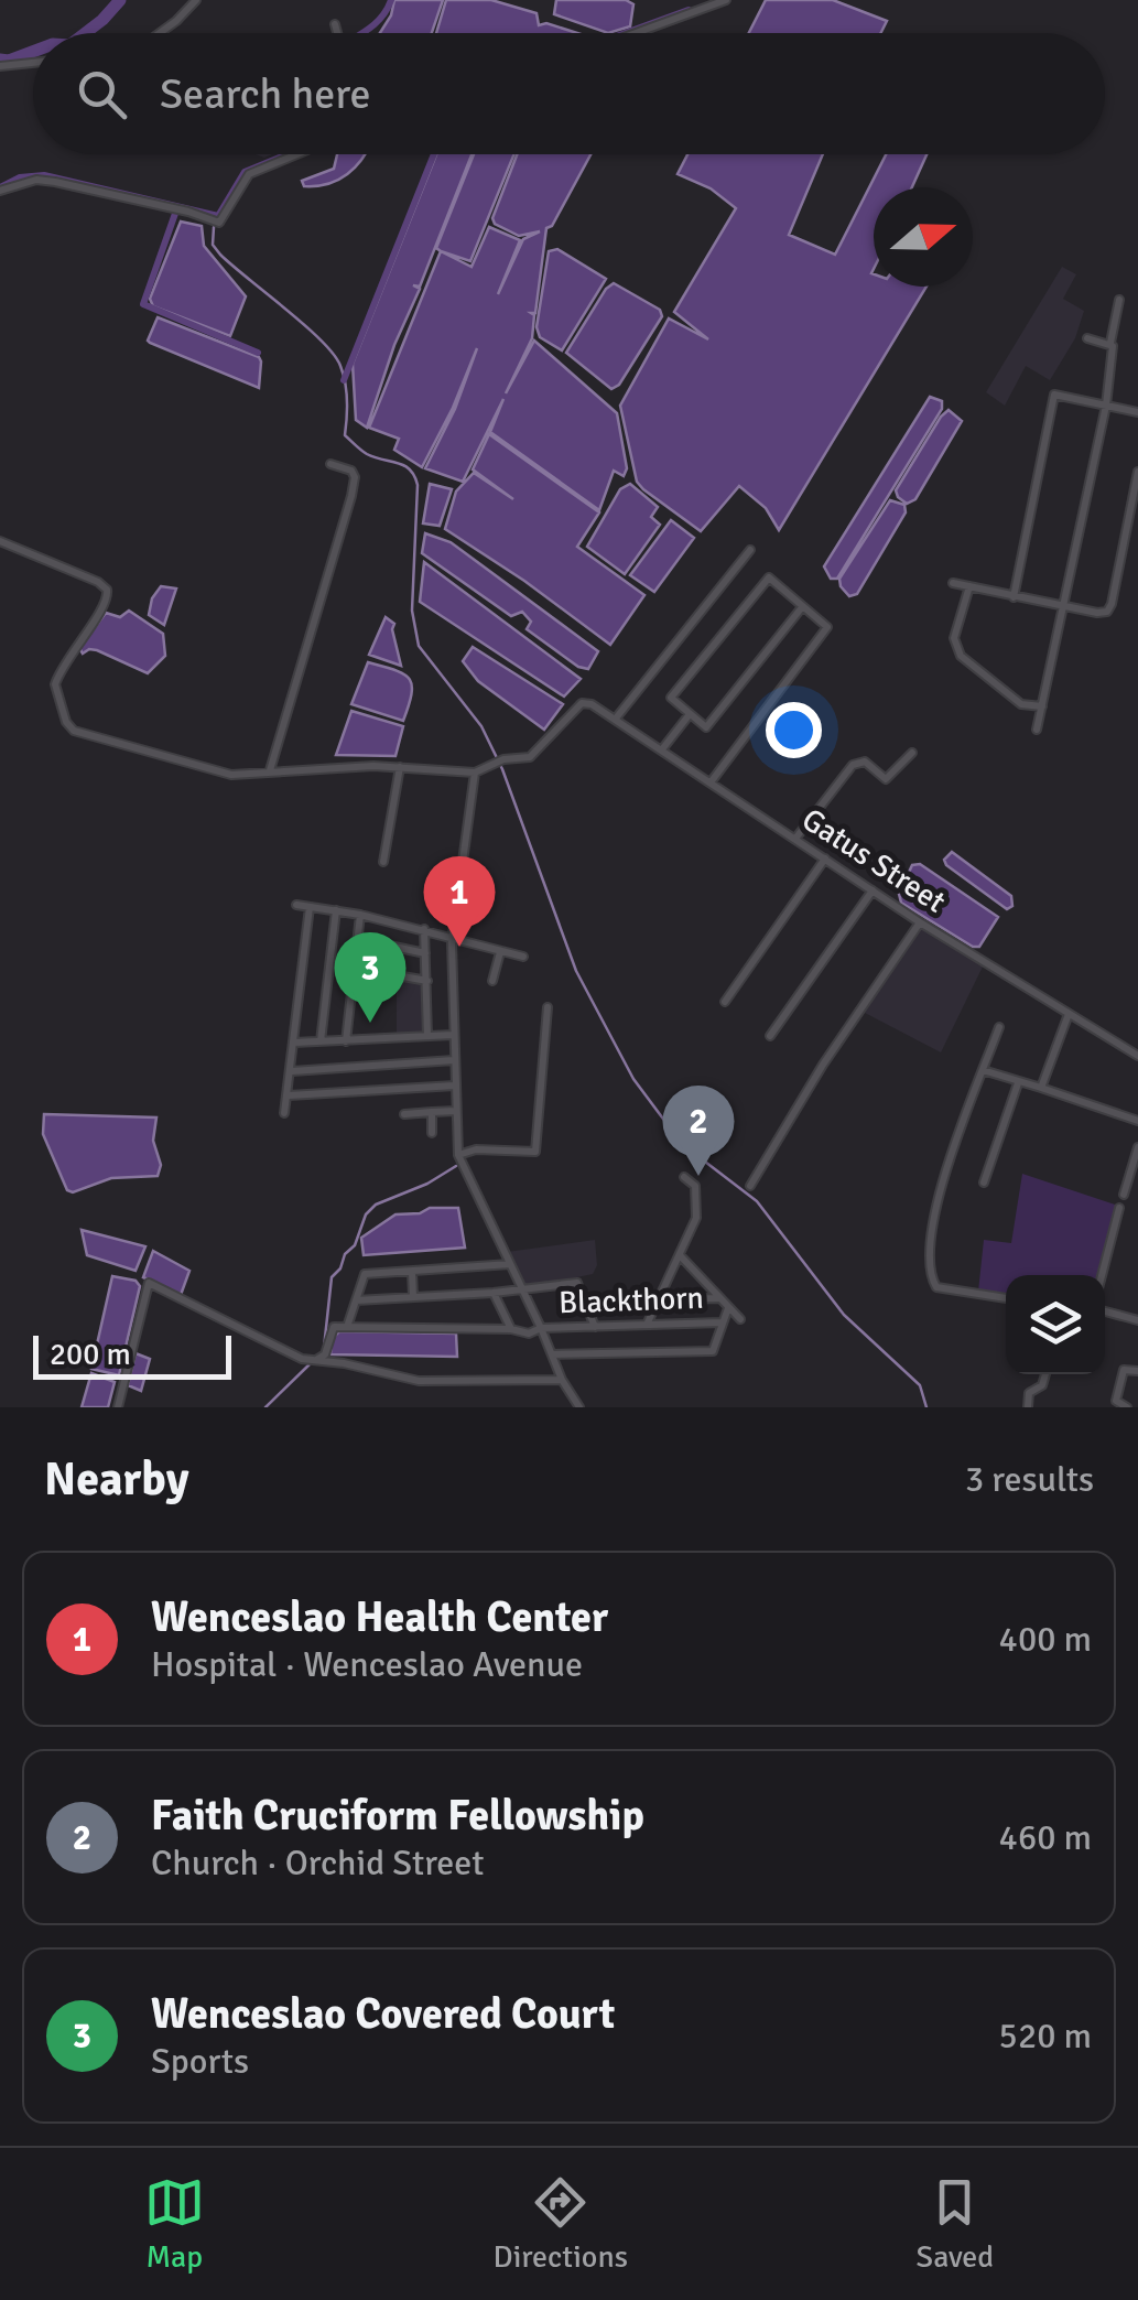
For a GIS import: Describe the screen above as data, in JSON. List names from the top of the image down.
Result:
{
  "streets": {
    "street": ["Gatus Street", "Blackthorn"]
  },
  "scale_bar": "200 m",
  "north": "right",
  "page": {
    "search": "Search here",
    "pins": ["1", "3", "2"],
    "scale": "200 m",
    "heading": ["Nearby", "3 results"],
    "list": [
      {
        "mark": "1",
        "name": "Wenceslao Health Center",
        "note": "Hospital · Wenceslao Avenue",
        "value": "400 m"
      },
      {
        "mark": "2",
        "name": "Faith Cruciform Fellowship",
        "note": "Church · Orchid Street",
        "value": "460 m"
      },
      {
        "mark": "3",
        "name": "Wenceslao Covered Court",
        "note": "Sports",
        "value": "520 m"
      }
    ],
    "nav": ["Map", "Directions", "Saved"]
  }
}
